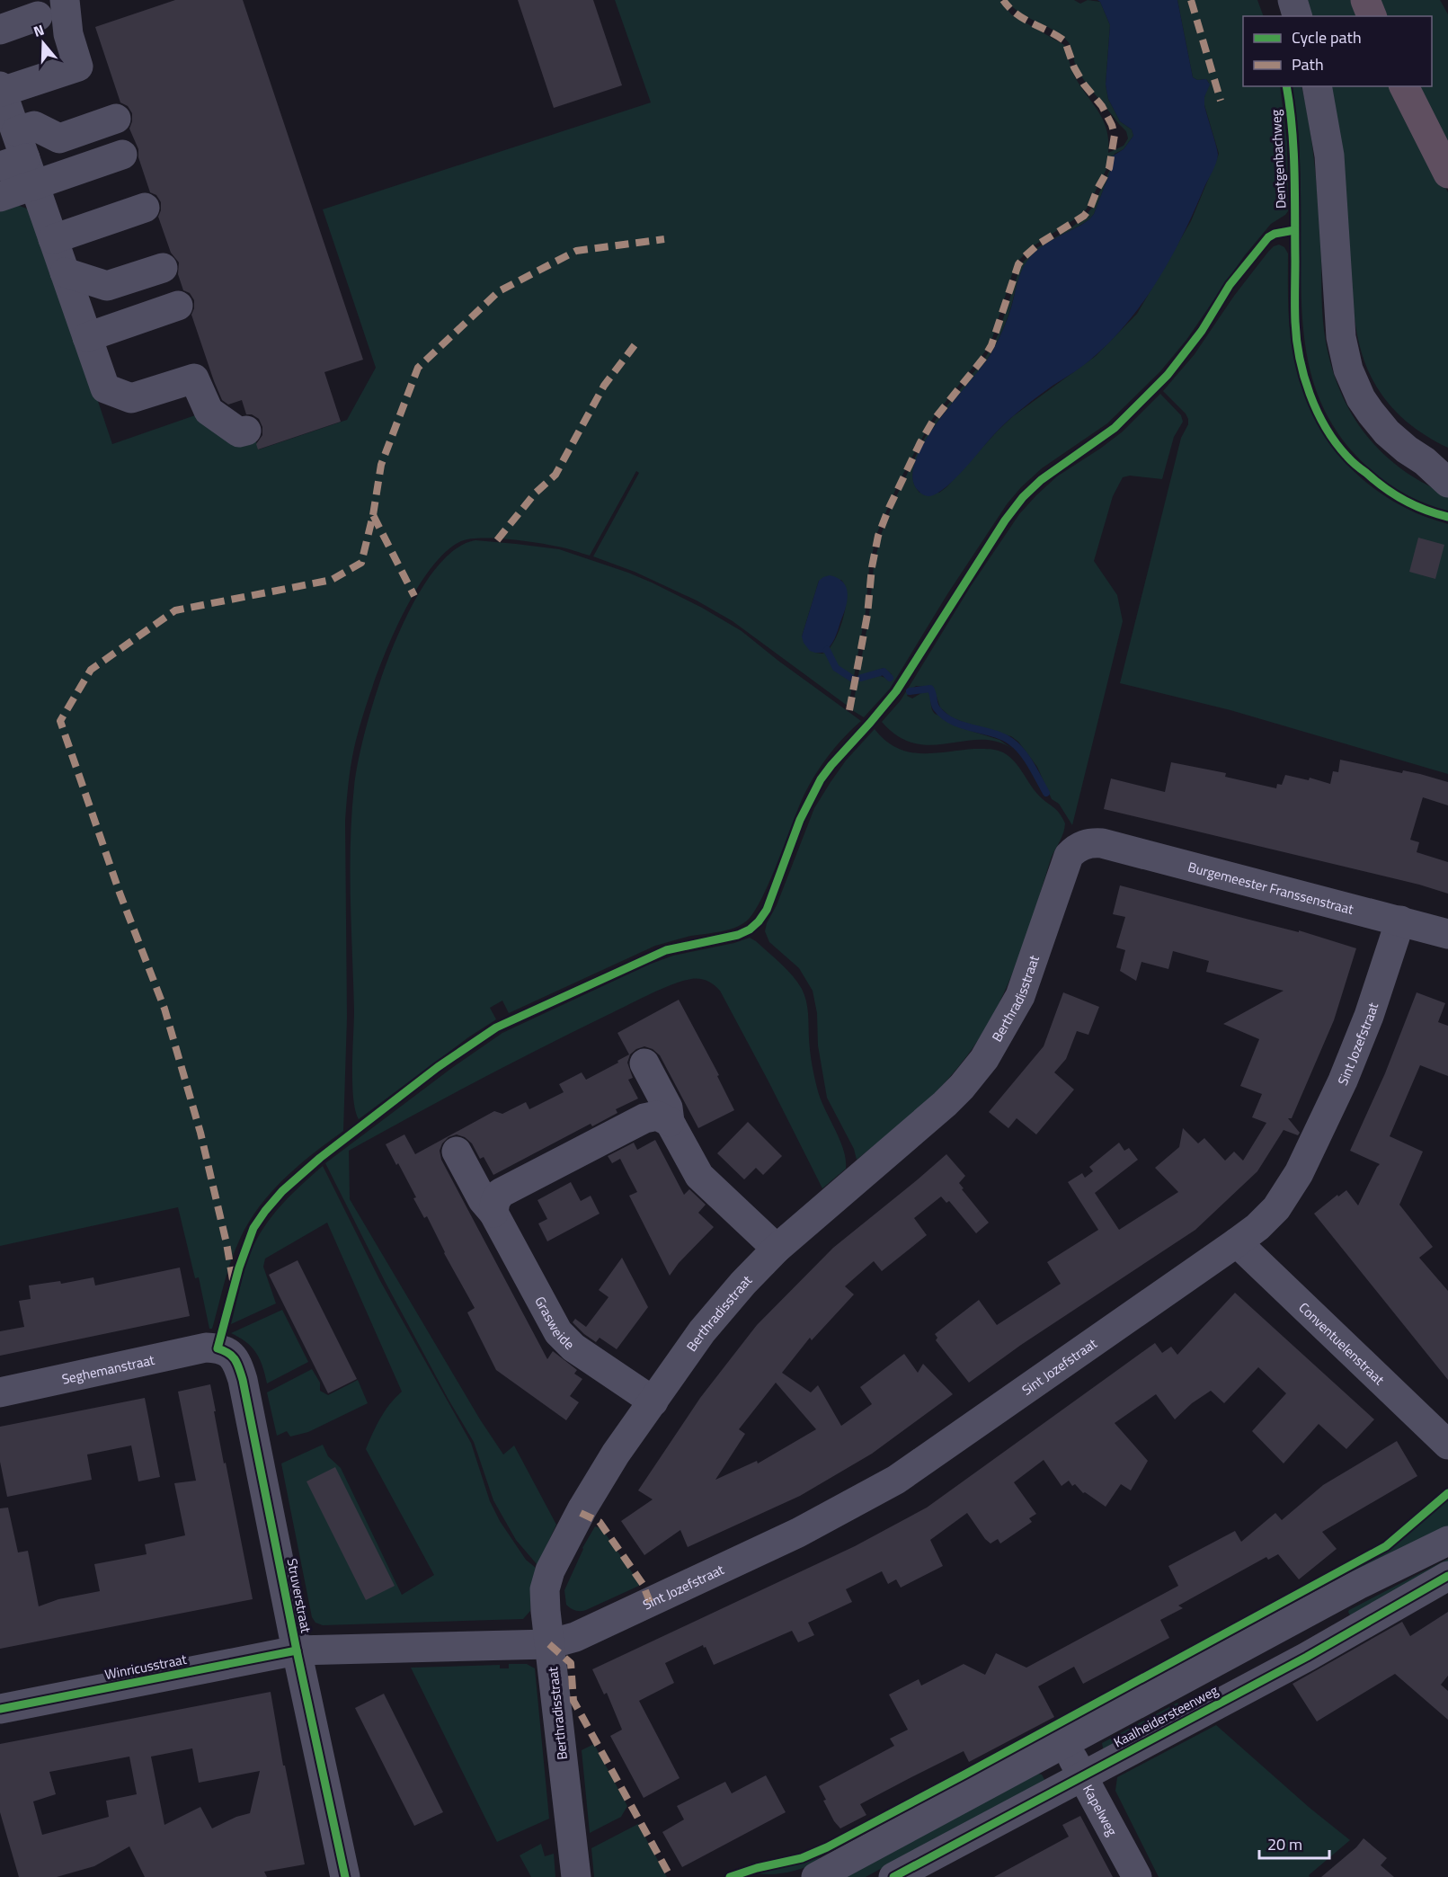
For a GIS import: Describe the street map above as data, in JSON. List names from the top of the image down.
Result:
{
  "streets": {
    "street": [
      "Burgemeester Franssenstraat",
      "Berthradisstraat",
      "Sint Jozefstraat",
      "Grasweide",
      "Conventuelenstraat",
      "Seghemanstraat",
      "Struverstraat",
      "Winricusstraat",
      "Kaalheidersteenweg",
      "Kapelweg"
    ],
    "cycle path": ["Dentgenbachweg"]
  },
  "crossings": [
    ["Burgemeester Franssenstraat", "Berthradisstraat"],
    ["Burgemeester Franssenstraat", "Sint Jozefstraat"],
    ["Berthradisstraat", "Sint Jozefstraat"],
    ["Berthradisstraat", "Grasweide"],
    ["Berthradisstraat", "Winricusstraat"],
    ["Sint Jozefstraat", "Conventuelenstraat"],
    ["Sint Jozefstraat", "Winricusstraat"],
    ["Seghemanstraat", "Struverstraat"],
    ["Struverstraat", "Winricusstraat"],
    ["Kaalheidersteenweg", "Kapelweg"]
  ],
  "legend": ["Cycle path", "Path"],
  "scale_bar": "20 m",
  "north": "top"
}
